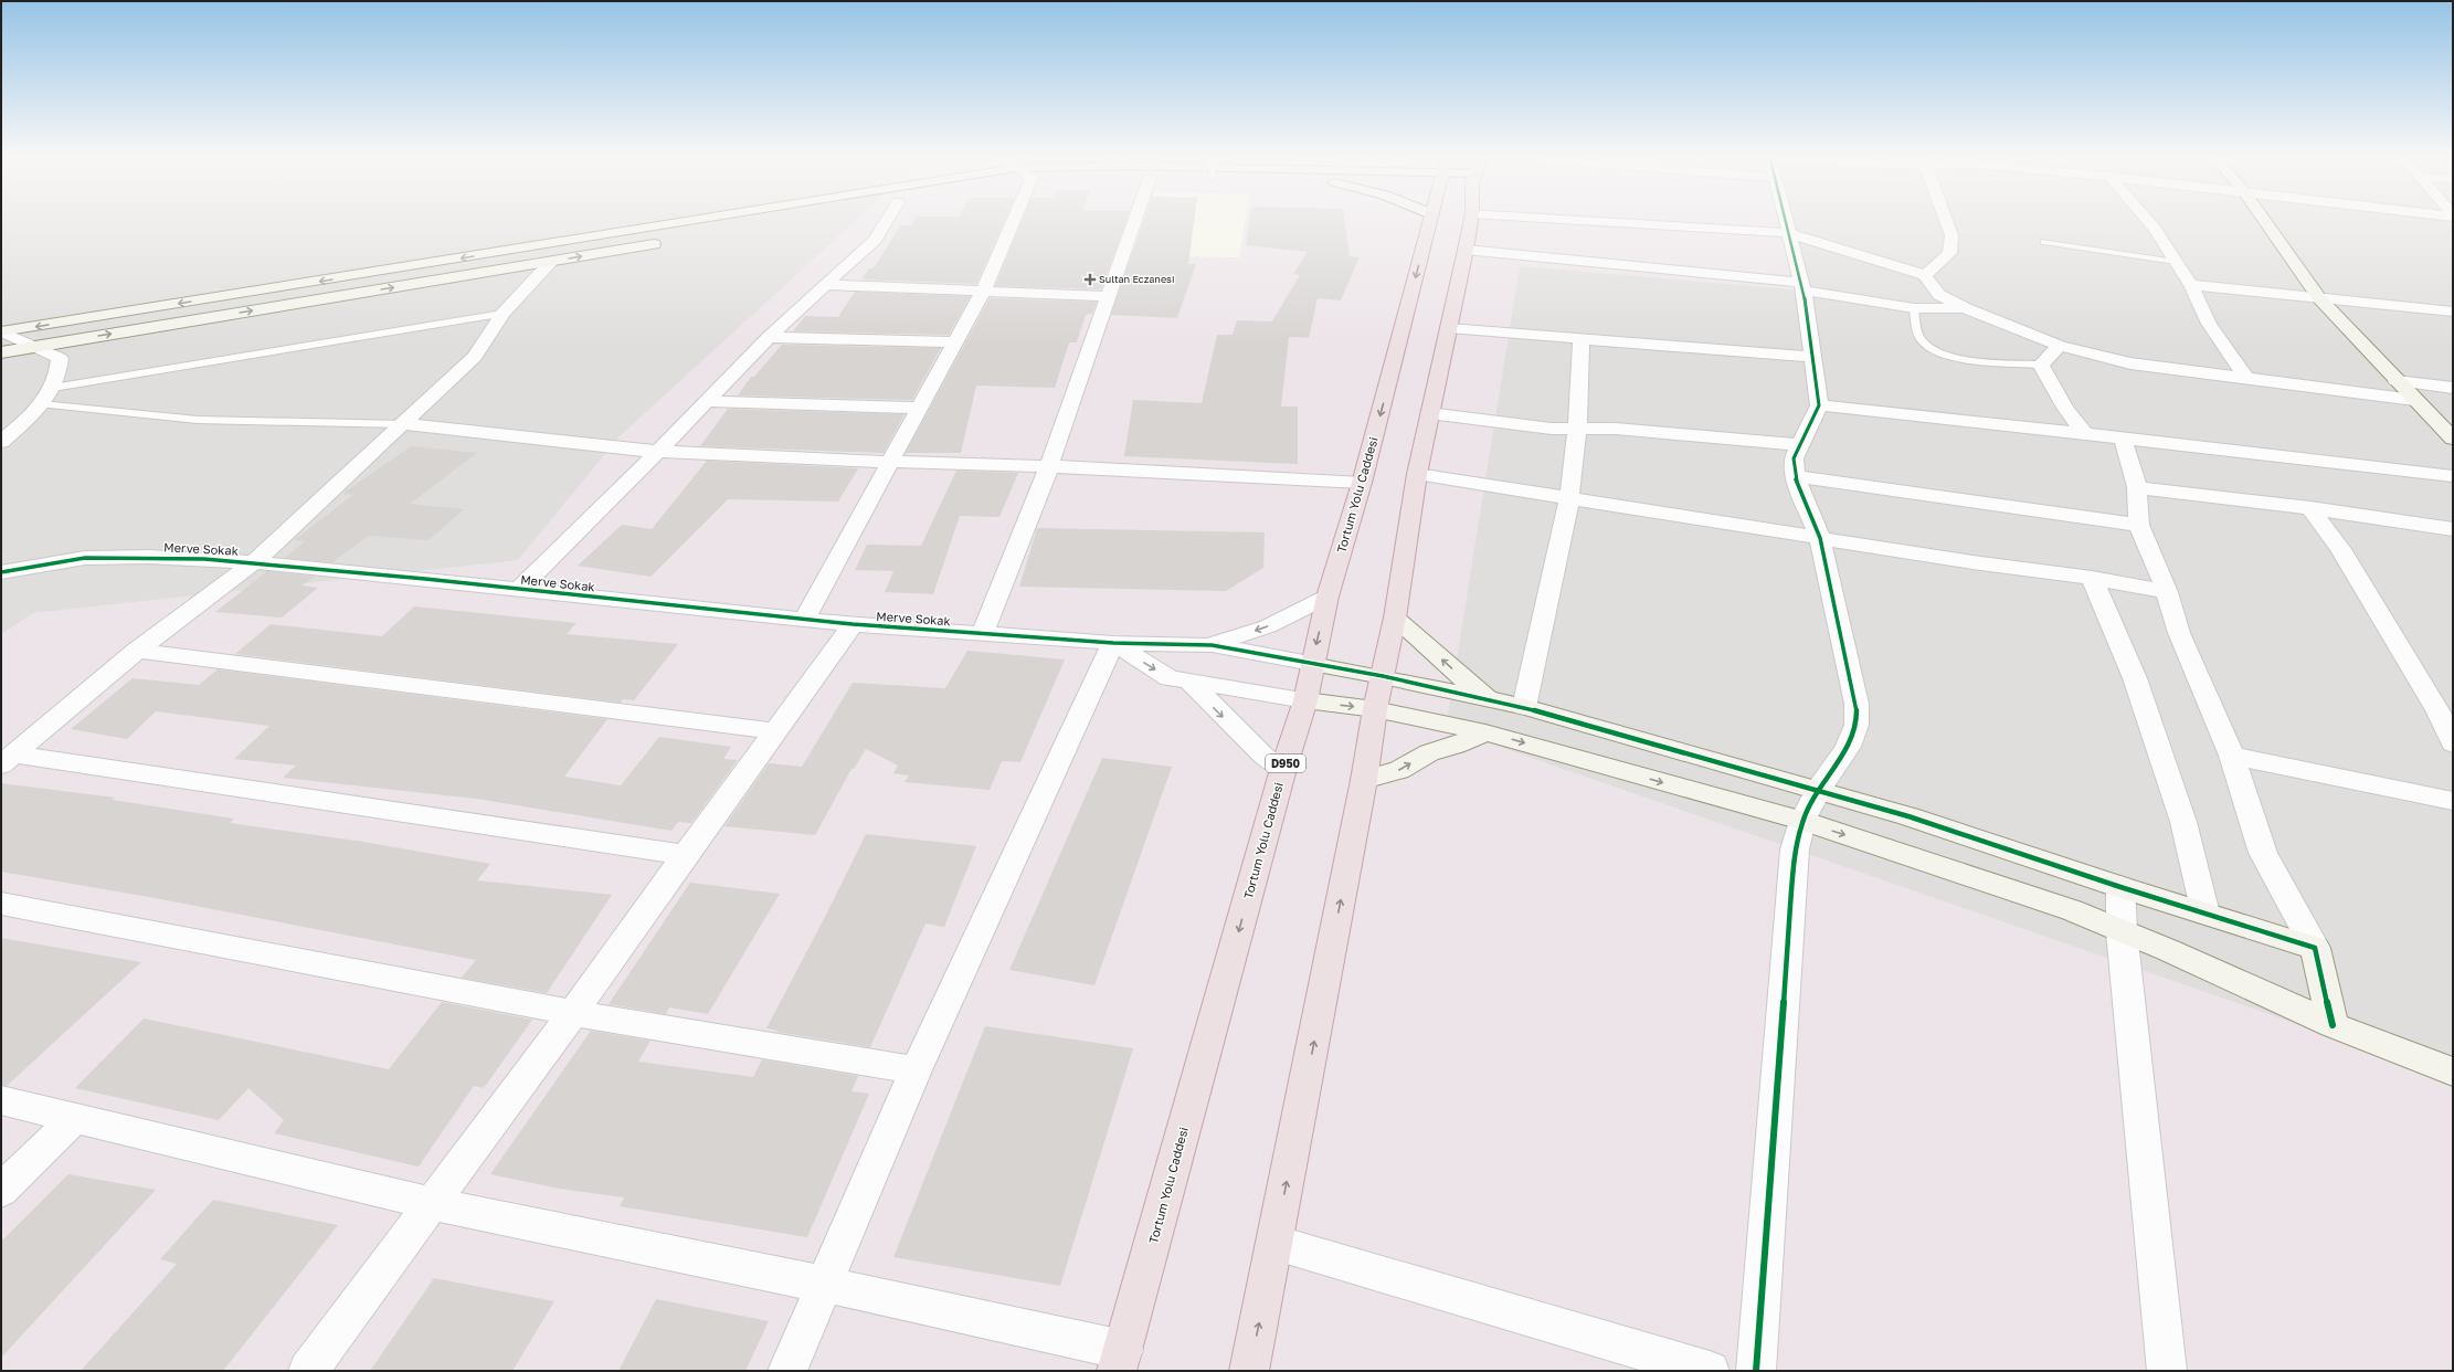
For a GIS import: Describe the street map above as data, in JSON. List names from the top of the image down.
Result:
{
  "streets": {
    "highway": ["Tortum Yolu Caddesi", "D950"],
    "street": ["Merve Sokak"]
  },
  "places": {
    "health": ["Sultan Eczanesi"]
  }
}
